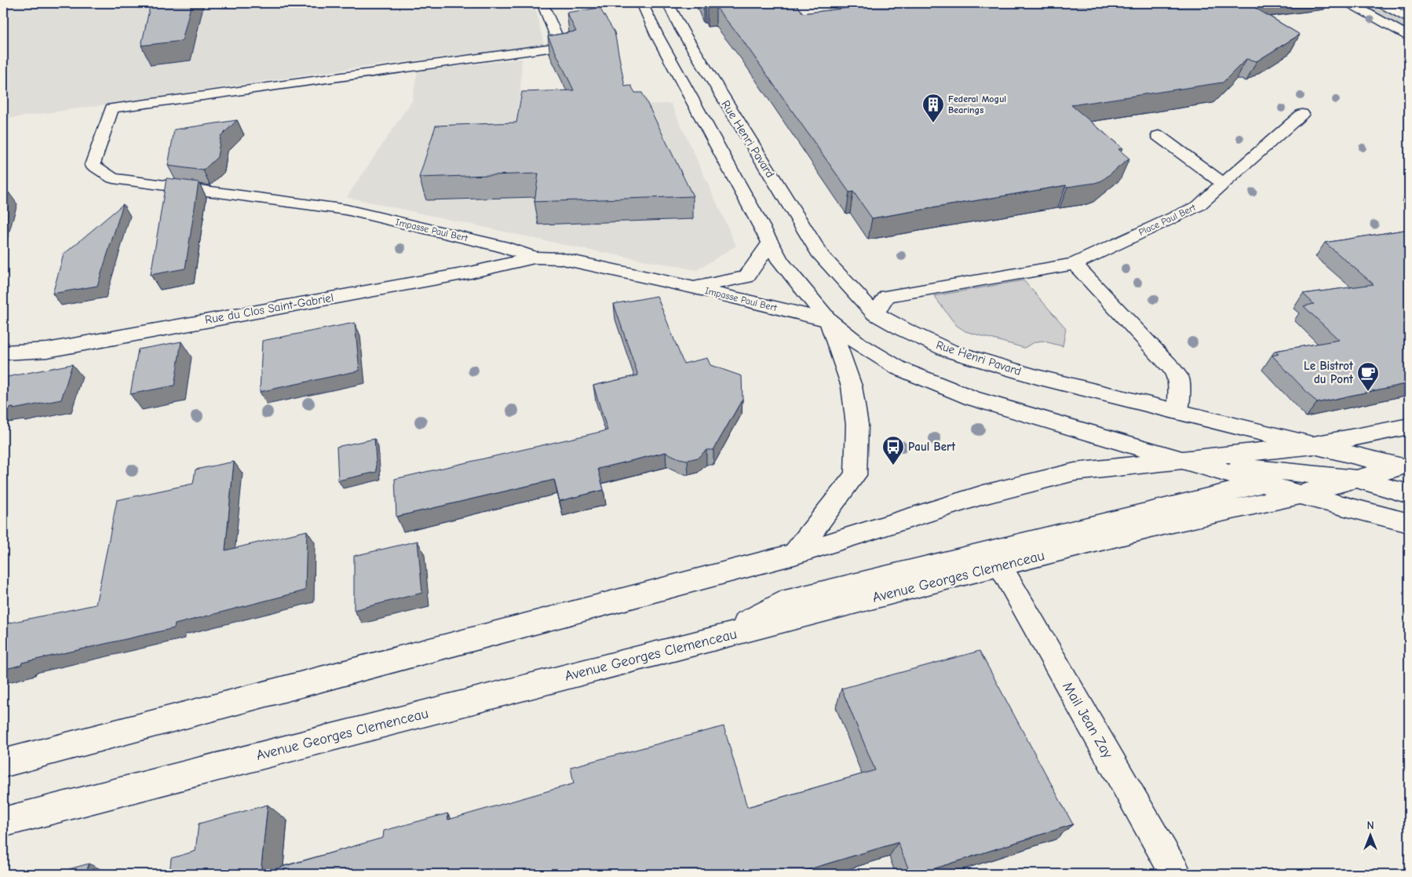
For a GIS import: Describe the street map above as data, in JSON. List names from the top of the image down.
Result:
{
  "streets": {
    "main road": [
      "Rue Henri Pavard",
      "Place Paul Bert",
      "Impasse Paul Bert",
      "Rue du Clos Saint-Gabriel",
      "Avenue Georges Clemenceau",
      "Mail Jean Zay"
    ]
  },
  "crossings": [
    ["Rue Henri Pavard", "Place Paul Bert"],
    ["Rue Henri Pavard", "Avenue Georges Clemenceau"],
    ["Impasse Paul Bert", "Rue du Clos Saint-Gabriel"],
    ["Avenue Georges Clemenceau", "Mail Jean Zay"]
  ],
  "places": {
    "building": ["Federal Mogul Bearings"],
    "cafe": ["Le Bistrot du Pont"],
    "bus stop": ["Paul Bert"]
  },
  "north": "top"
}
